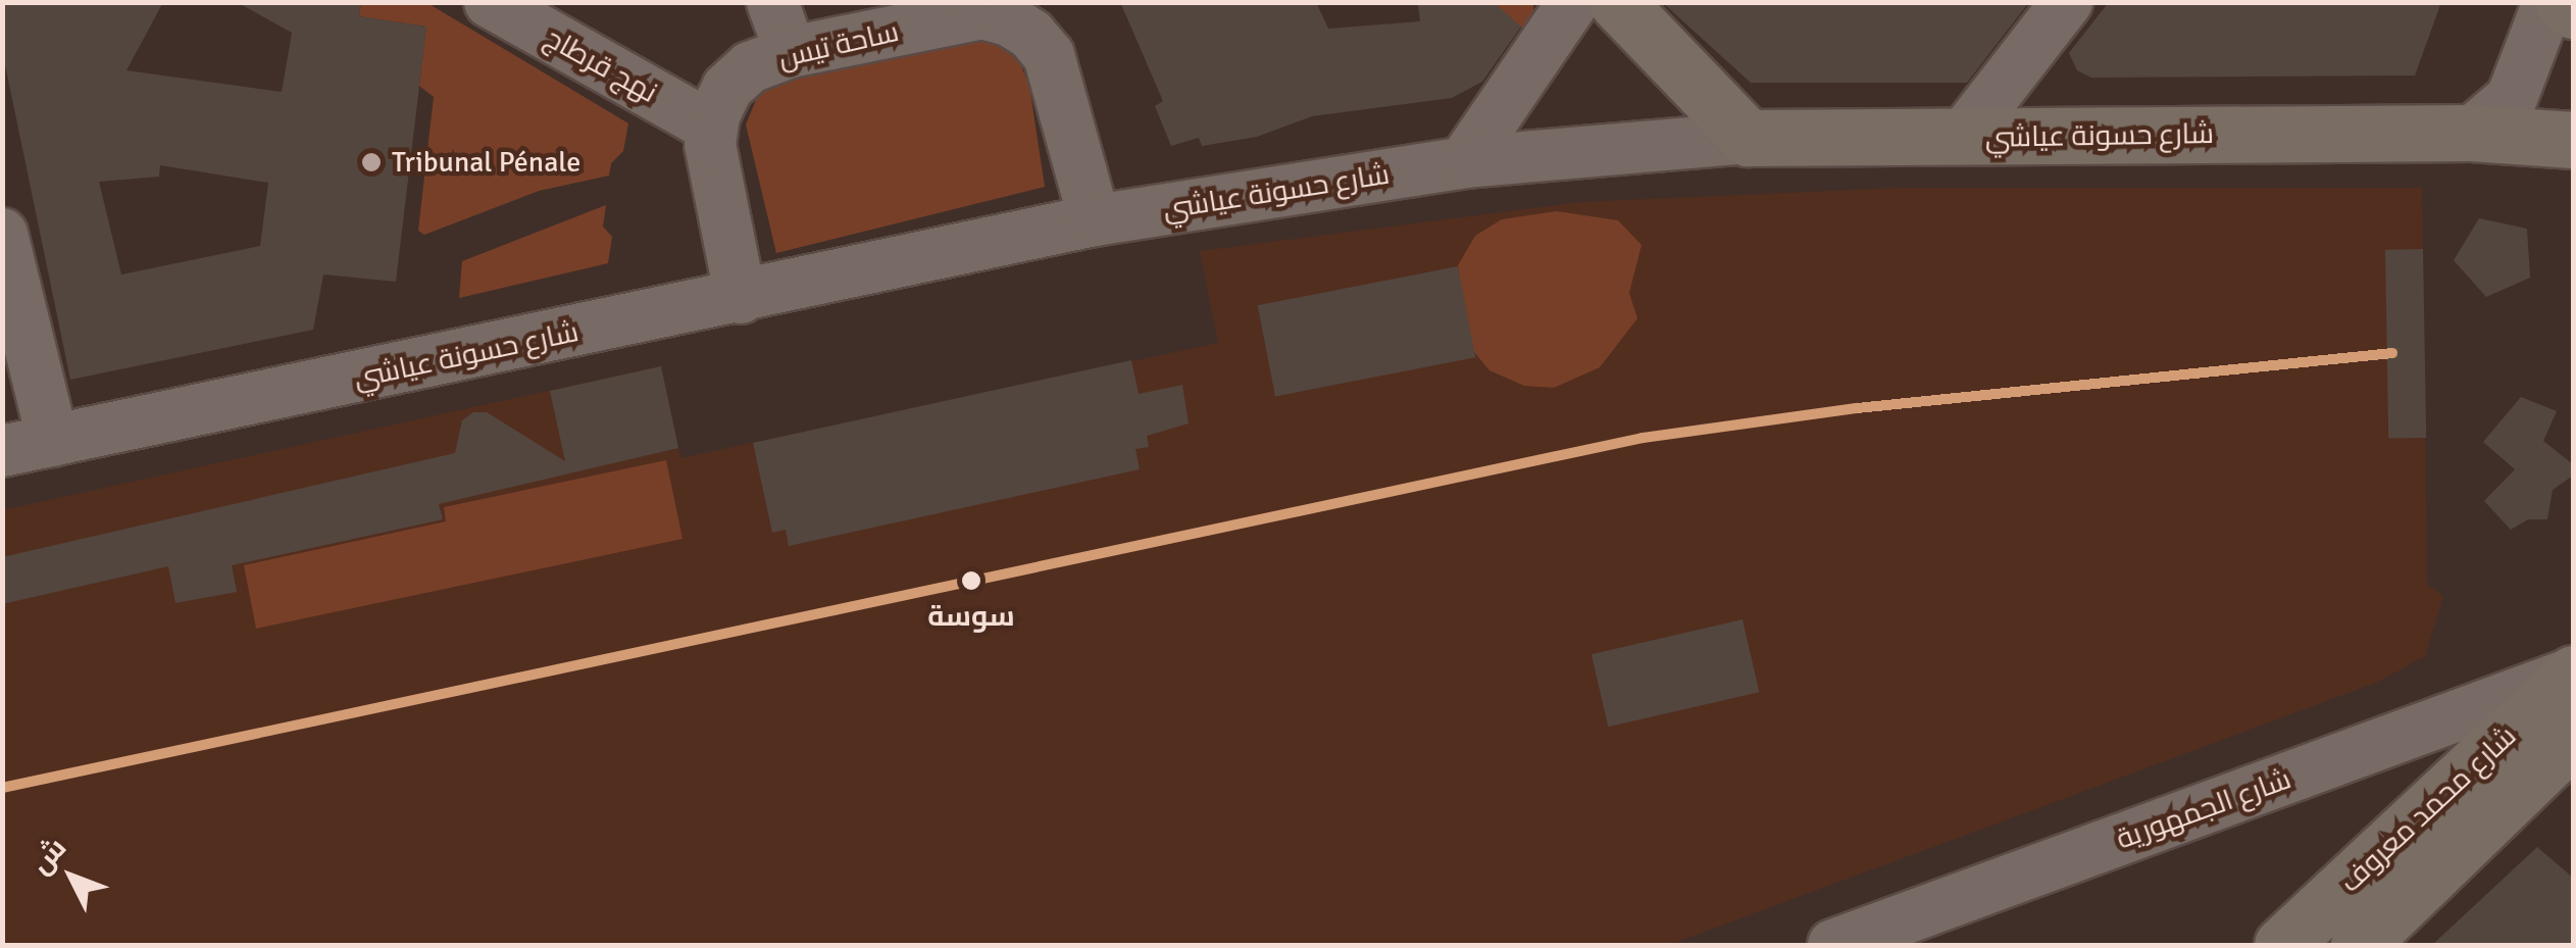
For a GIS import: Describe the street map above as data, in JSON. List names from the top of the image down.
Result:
{
  "streets": {
    "main road": ["شارع حسونة عياشي", "شارع محمد معروف"],
    "street": ["ساحة تيس", "نهج قرطاج", "شارع الجمهورية"]
  },
  "crossings": [
    ["ساحة تيس", "نهج قرطاج"],
    ["ساحة تيس", "شارع حسونة عياشي"],
    ["شارع الجمهورية", "شارع محمد معروف"]
  ],
  "places": ["Tribunal Pénale", "سوسة"],
  "north": "top left"
}
